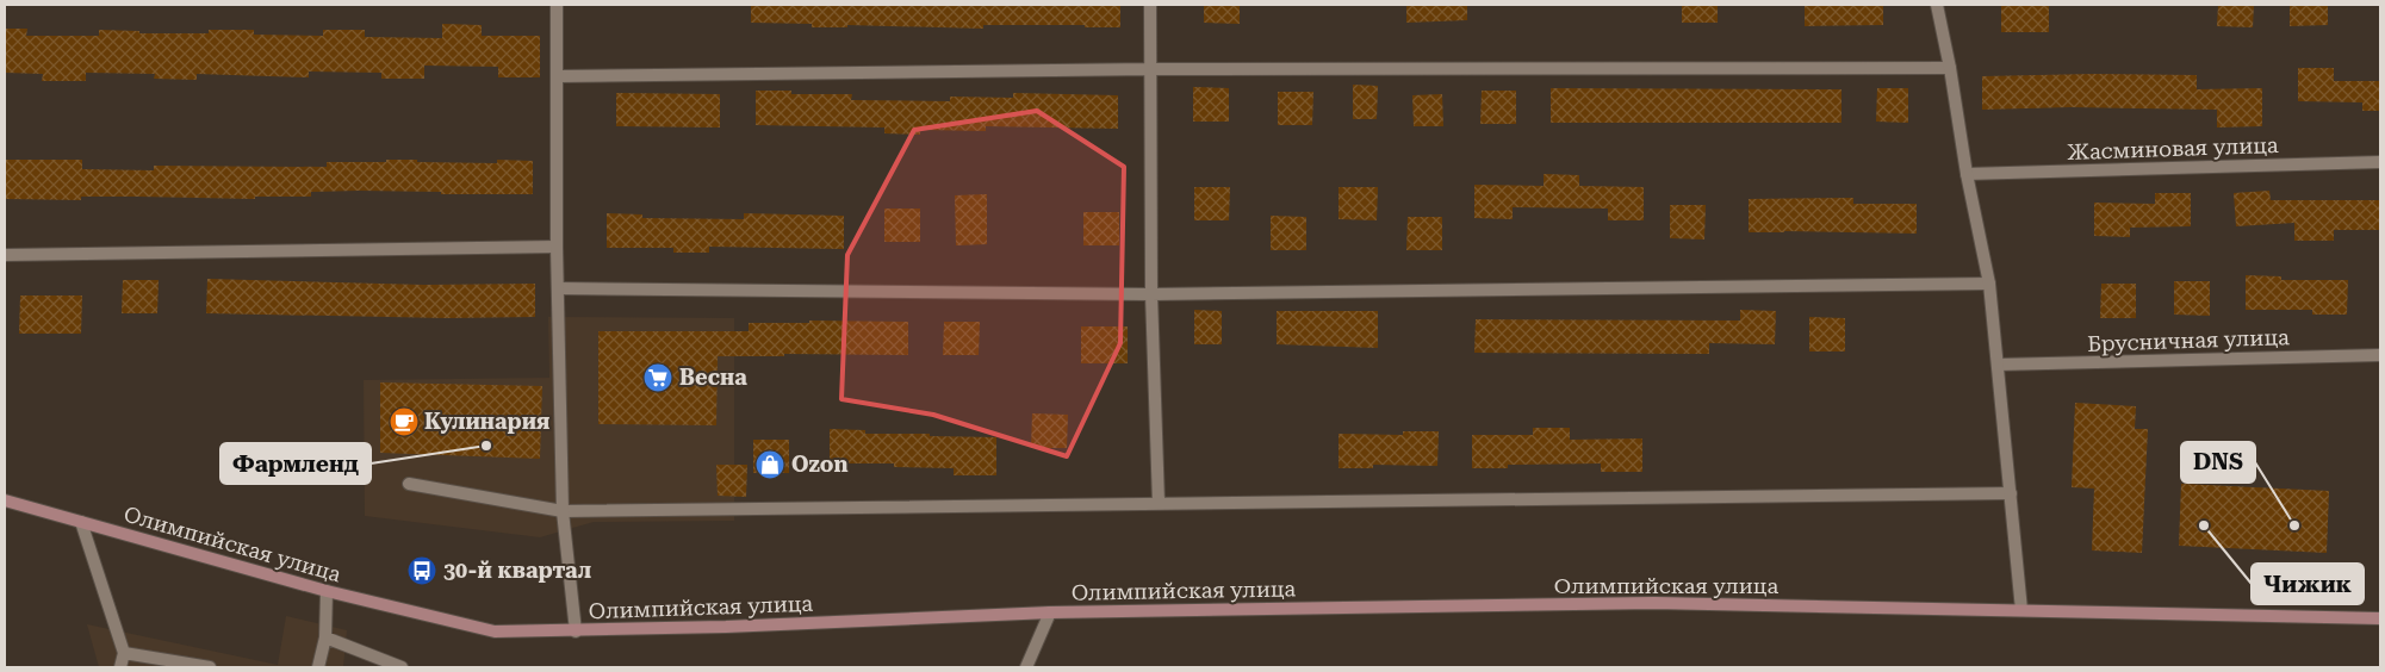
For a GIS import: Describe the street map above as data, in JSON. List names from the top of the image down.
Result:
{
  "streets": {
    "street": ["Жасминовая улица", "Брусничная улица", "Олимпийская улица"]
  },
  "places": {
    "supermarket": ["Весна"],
    "cafe": ["Кулинария"],
    "other": ["Фармленд", "Чижик", "DNS"],
    "shop": ["Ozon"],
    "bus stop": ["30-й квартал"]
  }
}
